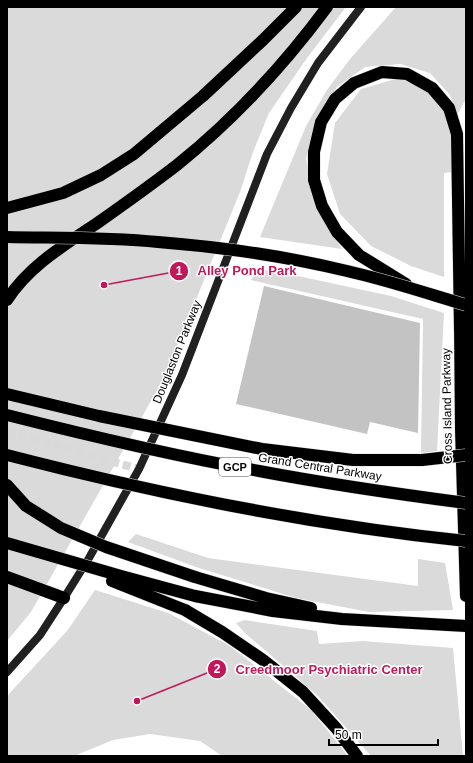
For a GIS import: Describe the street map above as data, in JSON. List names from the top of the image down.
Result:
{
  "streets": {
    "highway": ["Cross Island Parkway", "GCP", "Grand Central Parkway"],
    "main road": ["Douglaston Parkway"]
  },
  "places": ["Alley Pond Park", "Creedmoor Psychiatric Center"],
  "scale_bar": "50 m"
}
